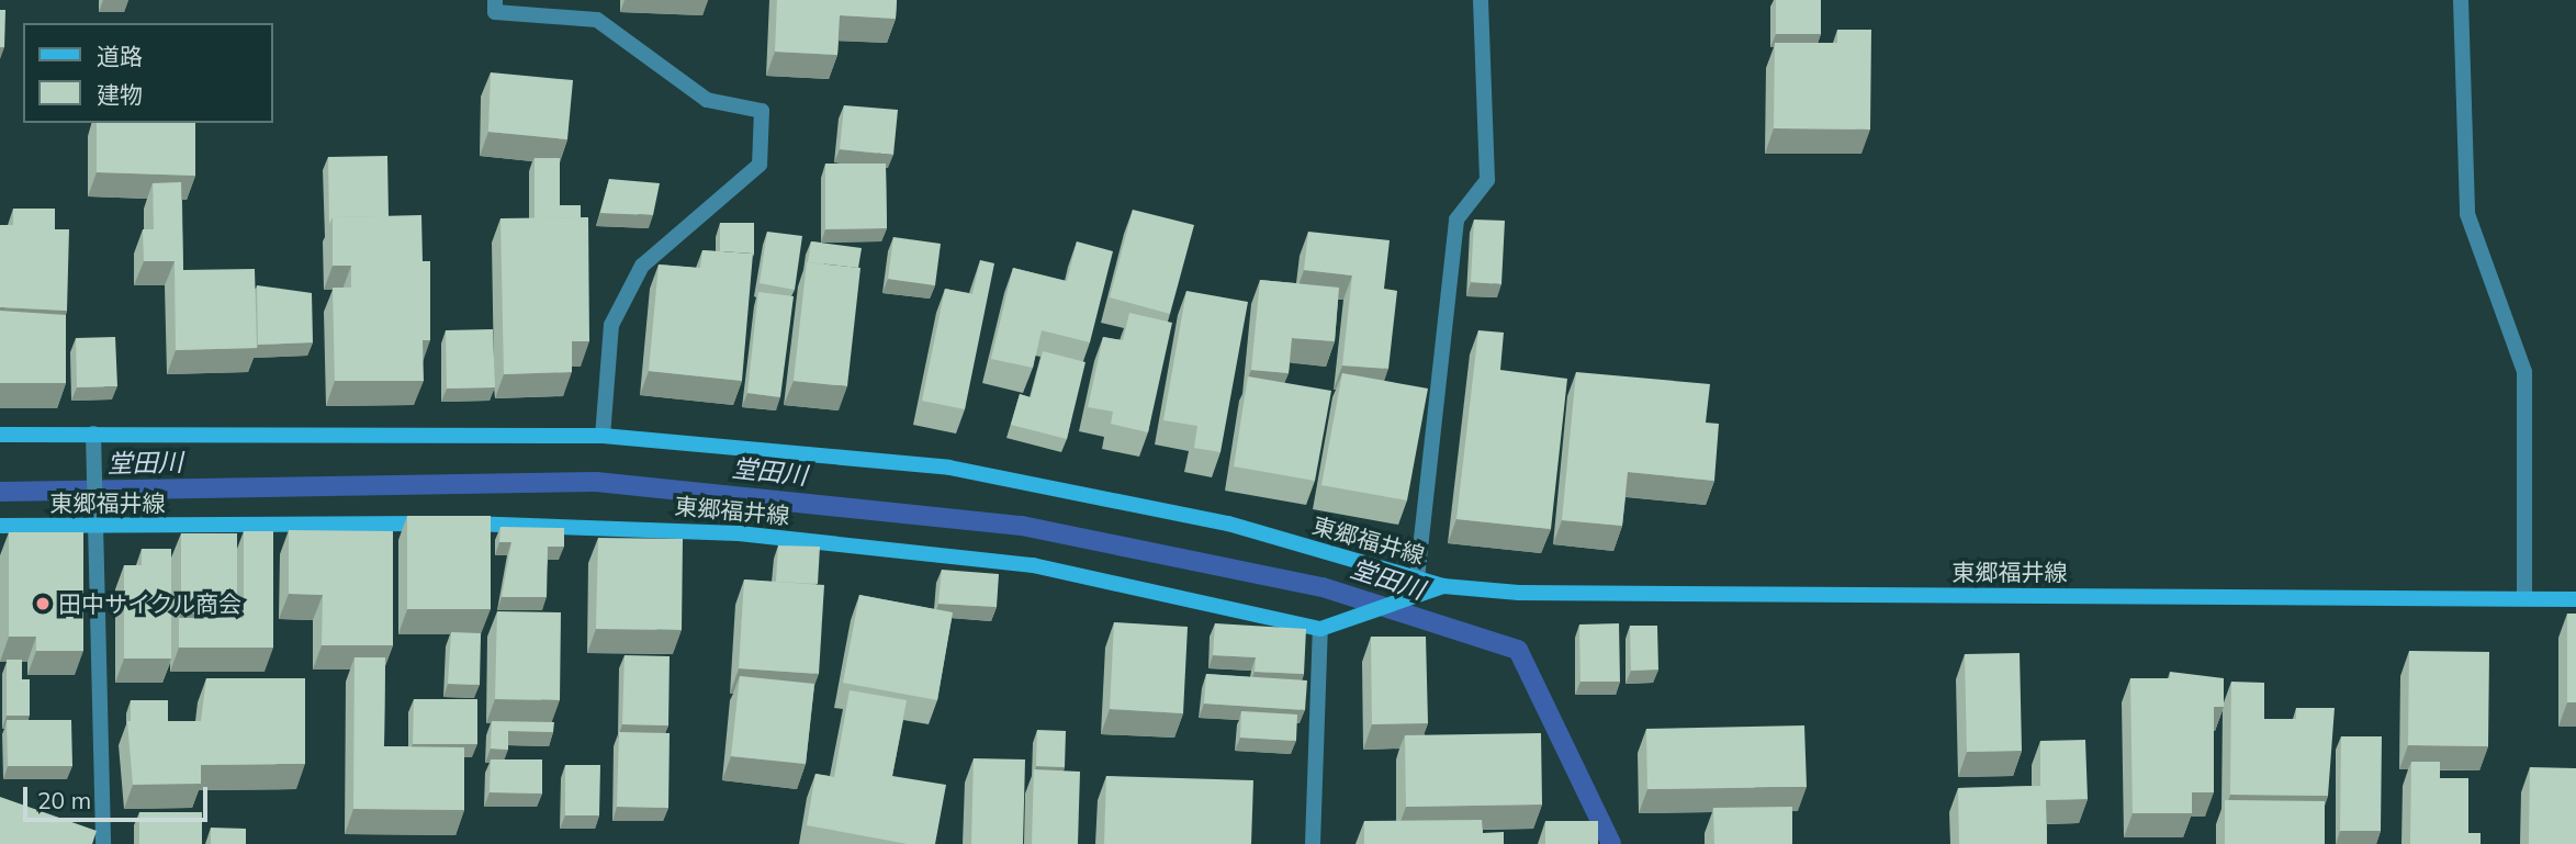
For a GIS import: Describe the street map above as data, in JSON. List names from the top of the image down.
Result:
{
  "streets": {
    "main road": ["東郷福井線"]
  },
  "water": ["堂田川"],
  "places": ["田中サイクル商会"],
  "legend": ["道路", "建物"],
  "scale_bar": "20 m"
}
